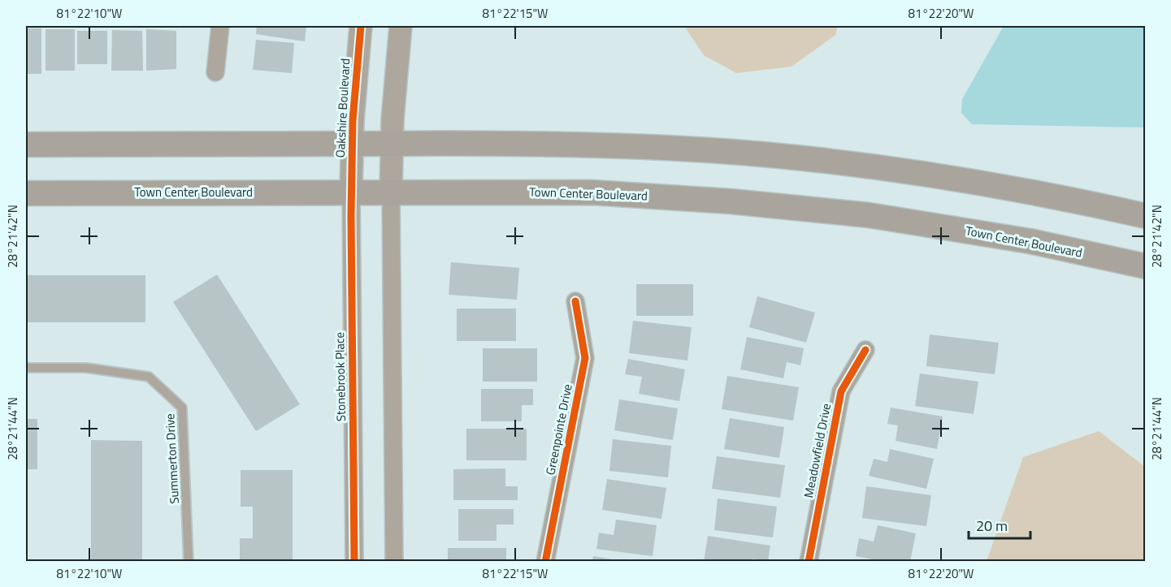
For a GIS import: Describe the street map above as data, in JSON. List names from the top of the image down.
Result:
{
  "streets": {
    "main road": ["Town Center Boulevard"],
    "street": [
      "Oakshire Boulevard",
      "Stonebrook Place",
      "Greenpointe Drive",
      "Meadowfield Drive"
    ],
    "lane": ["Summerton Drive"]
  },
  "crossings": [
    ["Oakshire Boulevard", "Town Center Boulevard"],
    ["Oakshire Boulevard", "Stonebrook Place"],
    ["Town Center Boulevard", "Stonebrook Place"]
  ],
  "scale_bar": "20 m",
  "coordinates": [
    "81°22'10\"W",
    "81°22'15\"W",
    "81°22'20\"W",
    "28°21'42\"N",
    "28°21'44\"N"
  ]
}
